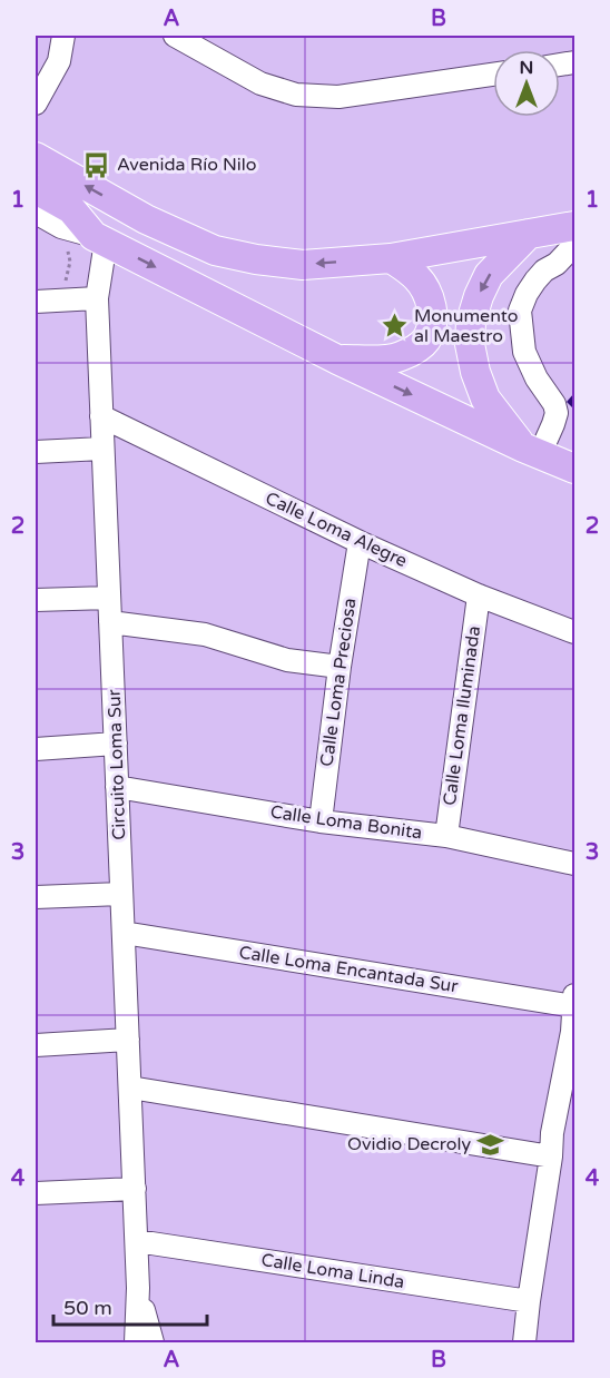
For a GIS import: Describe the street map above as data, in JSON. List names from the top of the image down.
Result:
{
  "streets": {
    "street": [
      "Calle Loma Alegre",
      "Calle Loma Preciosa",
      "Calle Loma Iluminada",
      "Circuito Loma Sur",
      "Calle Loma Bonita",
      "Calle Loma Encantada Sur",
      "Calle Loma Linda"
    ]
  },
  "crossings": [
    ["Calle Loma Alegre", "Calle Loma Preciosa"],
    ["Calle Loma Alegre", "Calle Loma Iluminada"],
    ["Calle Loma Alegre", "Circuito Loma Sur"],
    ["Calle Loma Preciosa", "Calle Loma Bonita"],
    ["Calle Loma Iluminada", "Calle Loma Bonita"],
    ["Circuito Loma Sur", "Calle Loma Bonita"],
    ["Circuito Loma Sur", "Calle Loma Encantada Sur"],
    ["Circuito Loma Sur", "Calle Loma Linda"]
  ],
  "places": {
    "bus stop": ["Avenida Río Nilo"],
    "place": ["Monumento al Maestro"],
    "school or university": ["Ovidio Decroly"]
  },
  "scale_bar": "50 m",
  "north": "top",
  "grid": {
    "columns": ["A", "B"],
    "rows": [
      "1",
      "2",
      "3",
      "4"
    ]
  }
}
